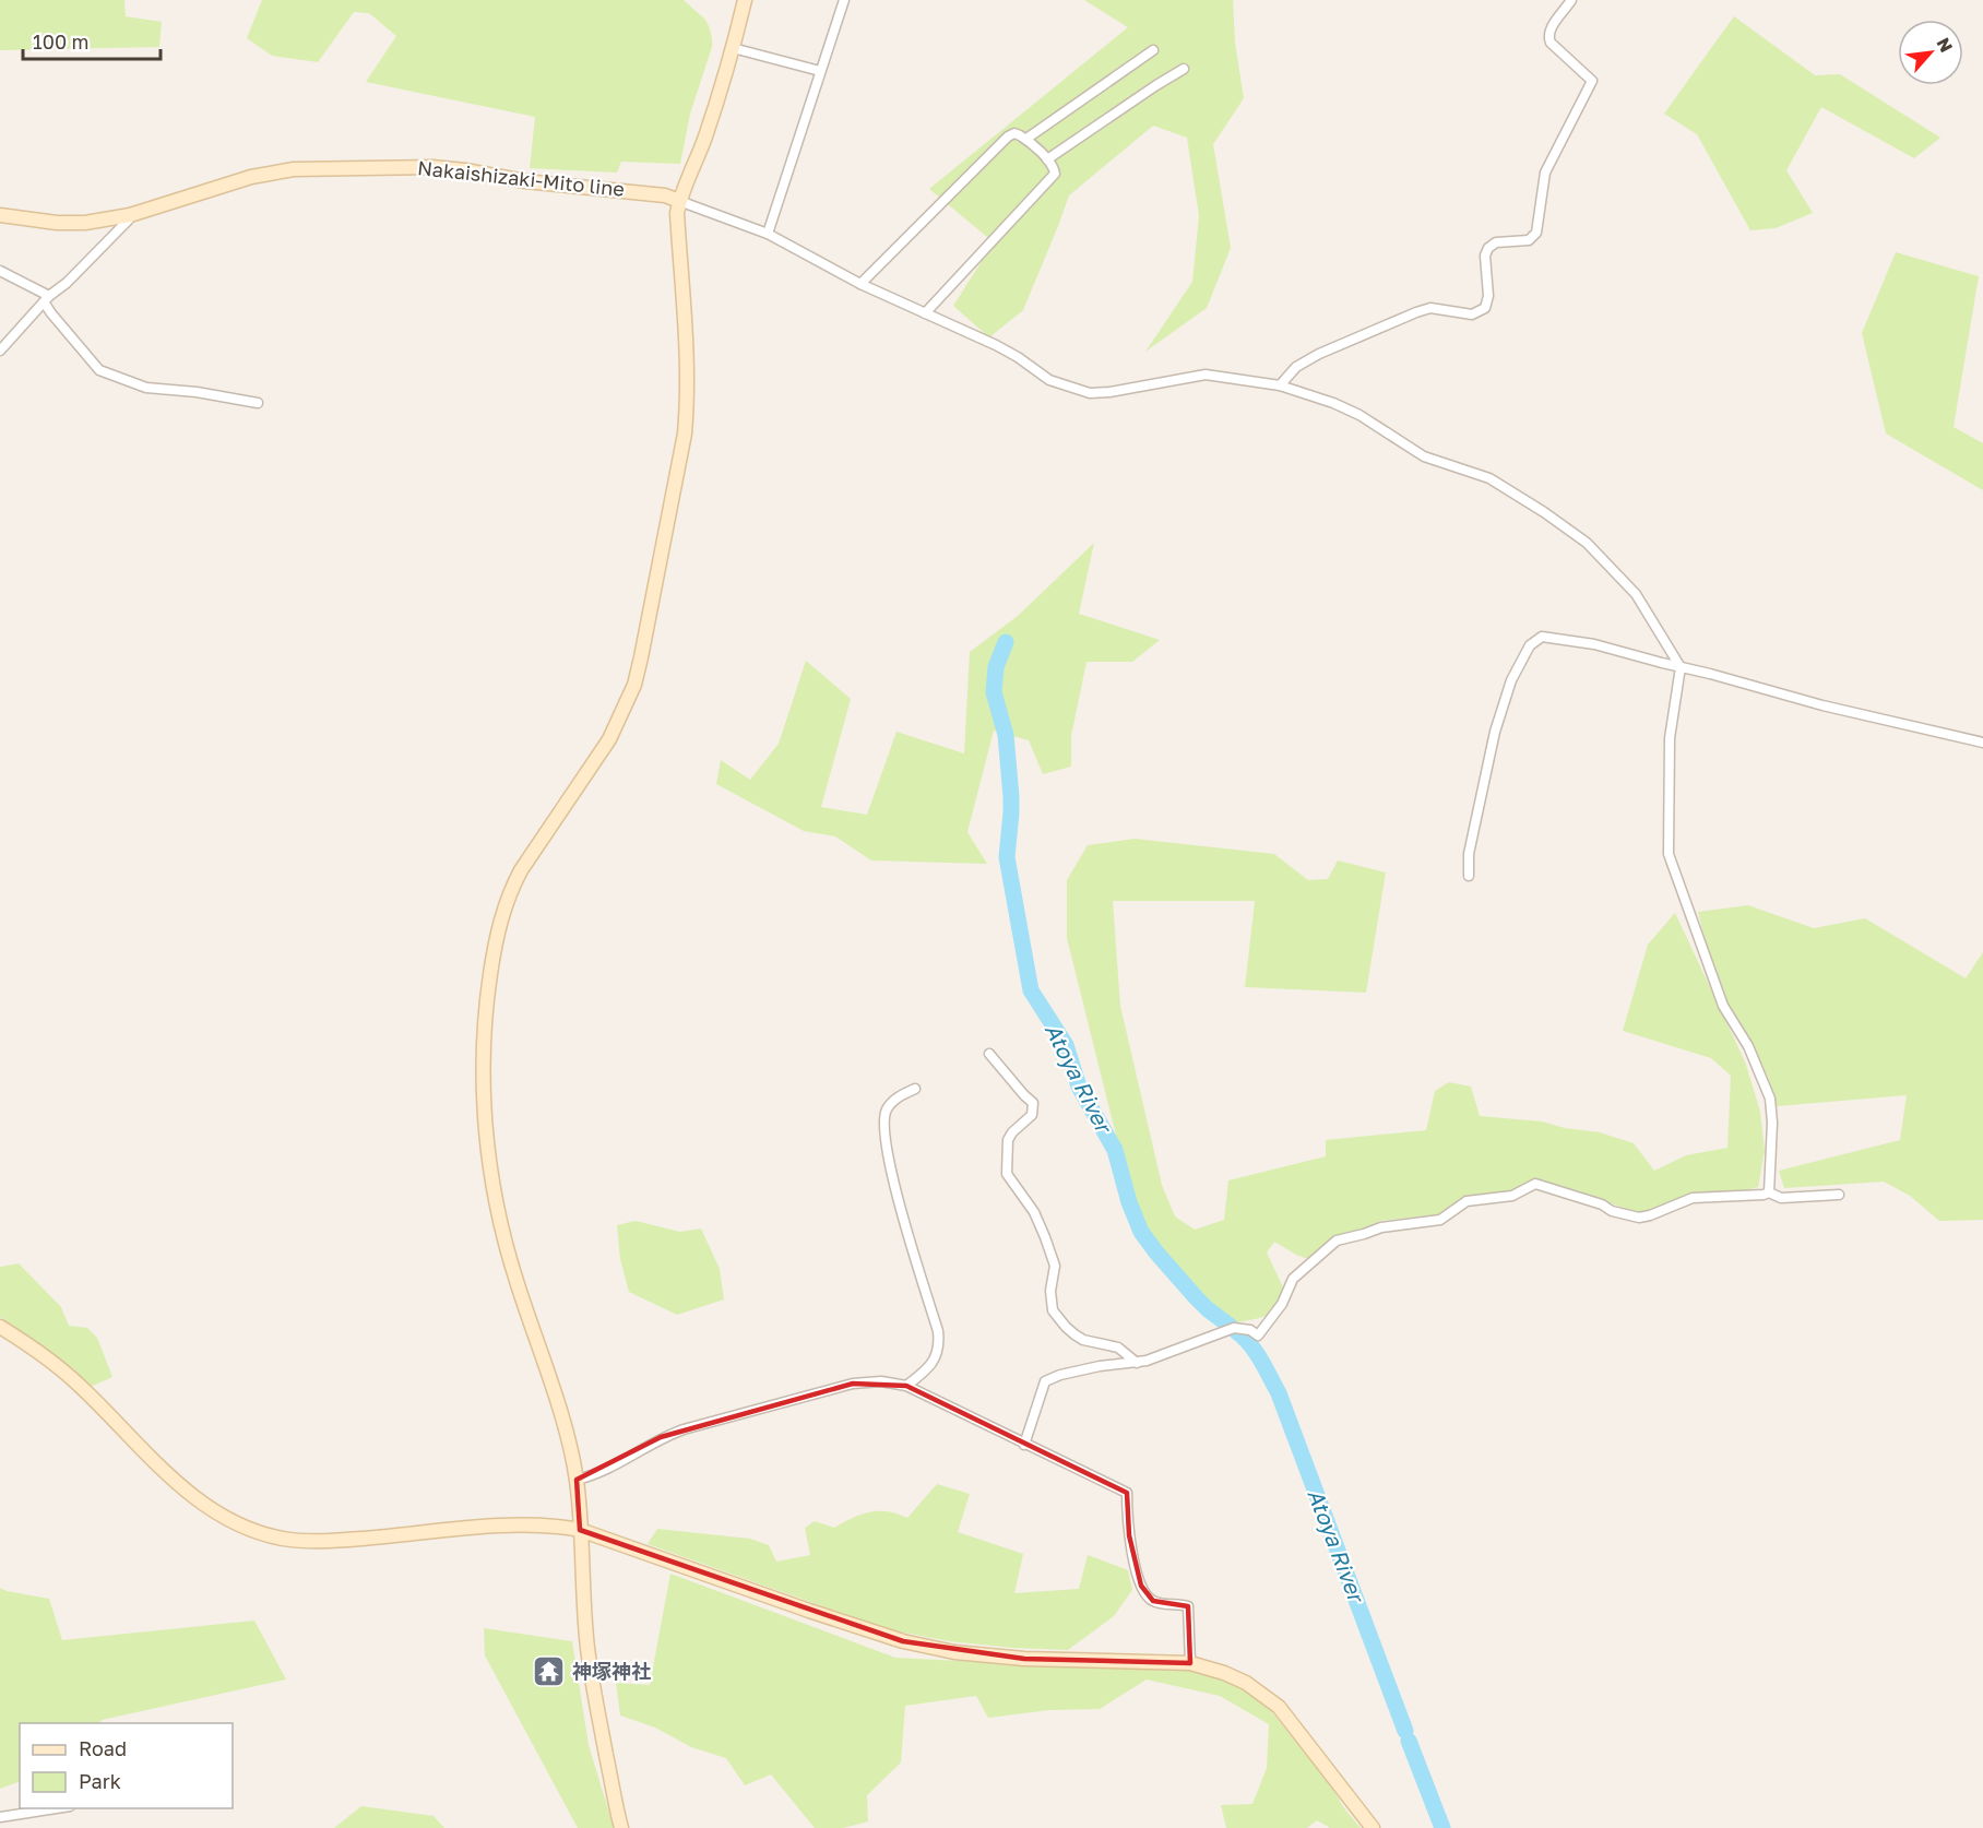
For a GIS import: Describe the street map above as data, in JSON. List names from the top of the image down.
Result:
{
  "streets": {
    "street": ["Nakaishizaki-Mito line"]
  },
  "water": ["Atoya River"],
  "places": {
    "temple": ["神塚神社"]
  },
  "legend": ["Road", "Park"],
  "scale_bar": "100 m",
  "north": "top right"
}
